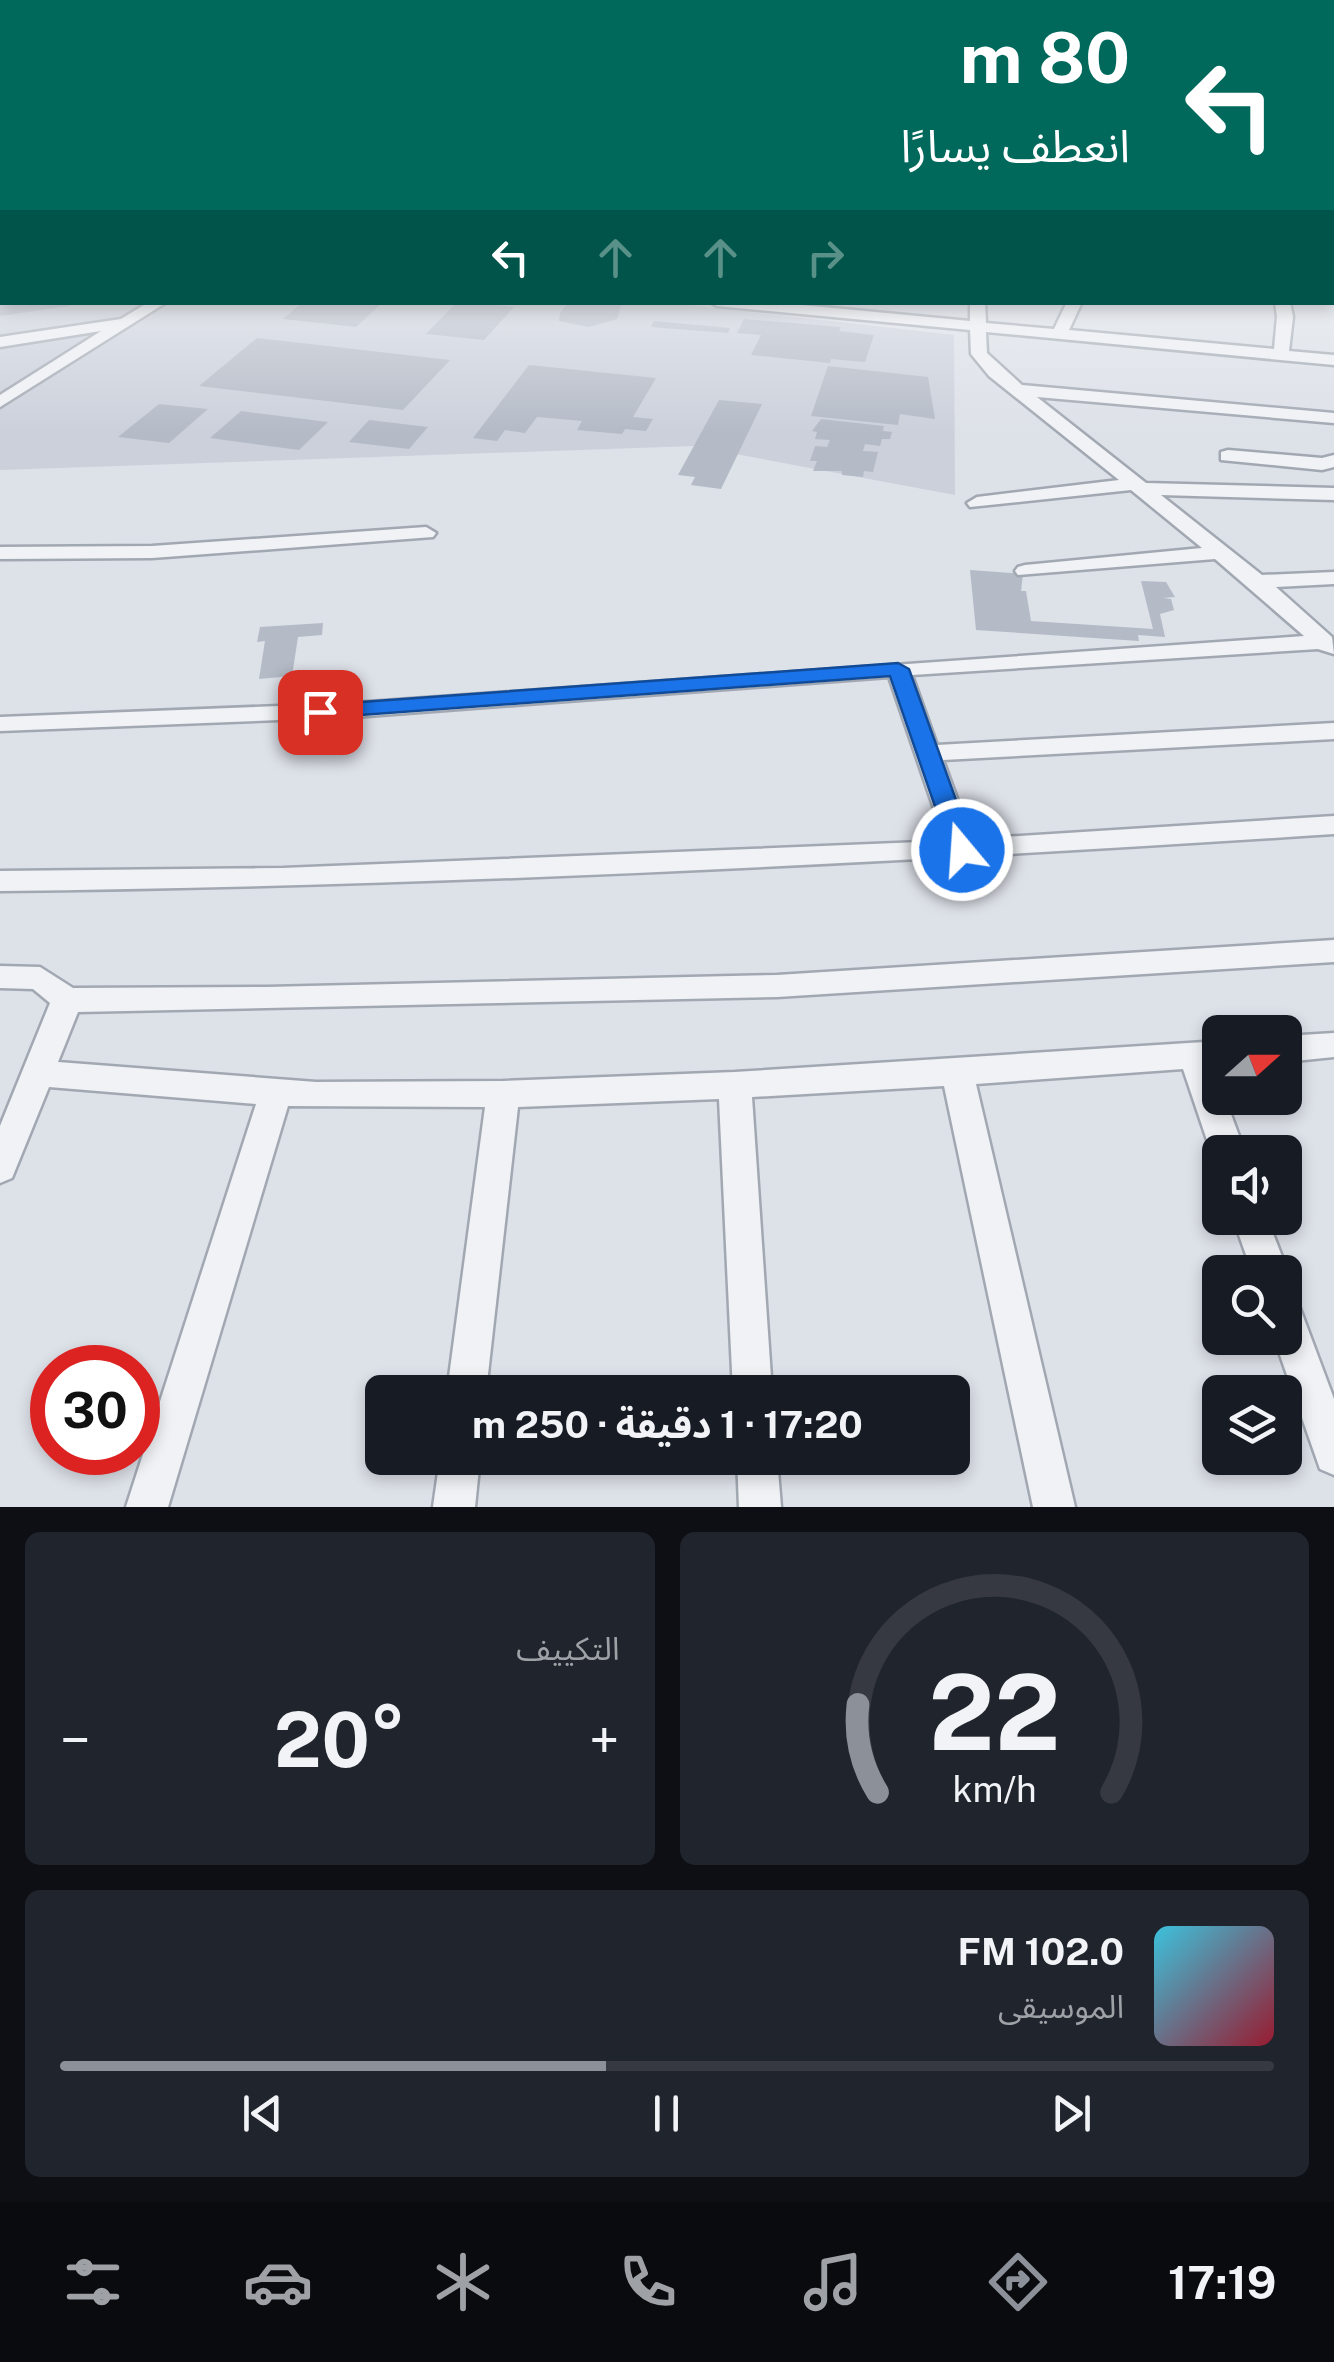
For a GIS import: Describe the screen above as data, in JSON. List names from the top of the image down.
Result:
{
  "north": "right",
  "page": {
    "turn": ["80 m", "انعطف يسارًا"],
    "limit": "30",
    "trip": "17:20 · 1 دقيقة · 250 m",
    "tile": "التكييف",
    "heat": ["−", "20°", "+"],
    "song": ["102.0 FM", "الموسيقى"],
    "tabs": "17:19",
    "gauge": ["22", "km/h"]
  }
}
